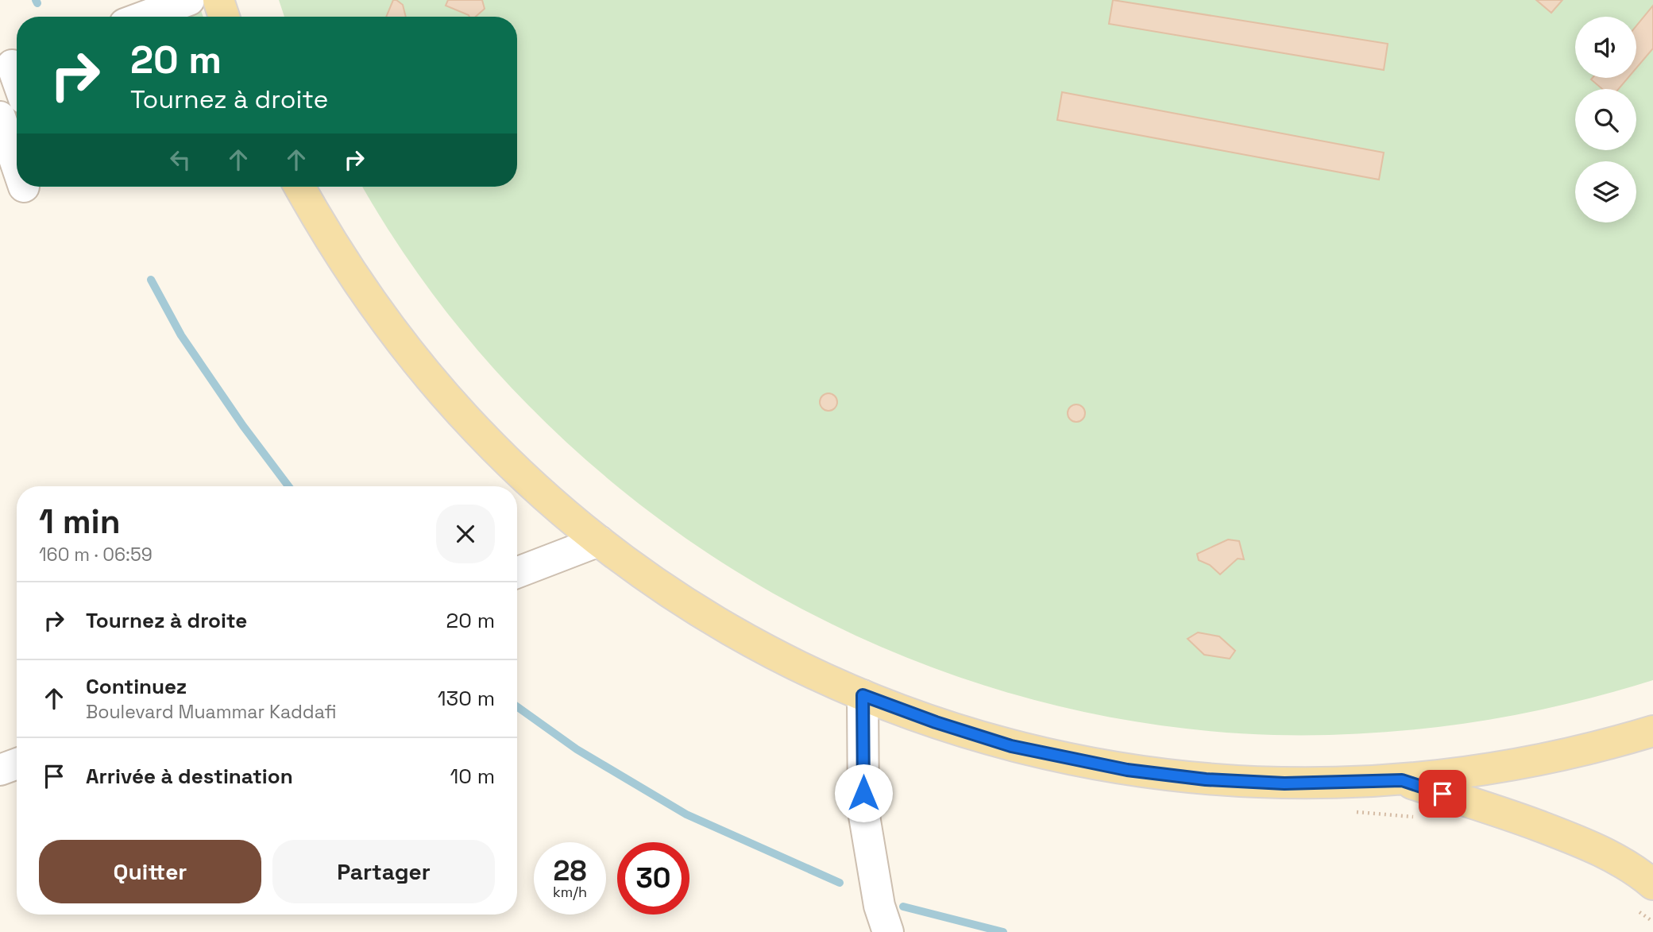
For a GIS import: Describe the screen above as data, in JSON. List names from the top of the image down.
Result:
{
  "page": {
    "turn": ["20 m", "Tournez à droite"],
    "heading": ["1 min", "160 m · 06:59"],
    "list": [
      {
        "name": "Tournez à droite",
        "value": "20 m"
      },
      {
        "name": "Continuez",
        "note": "Boulevard Muammar Kaddafi",
        "value": "130 m"
      },
      {
        "name": "Arrivée à destination",
        "value": "10 m"
      }
    ],
    "buttons": ["Quitter", "Partager"],
    "speed": "28 km/h",
    "limit": "30"
  }
}
